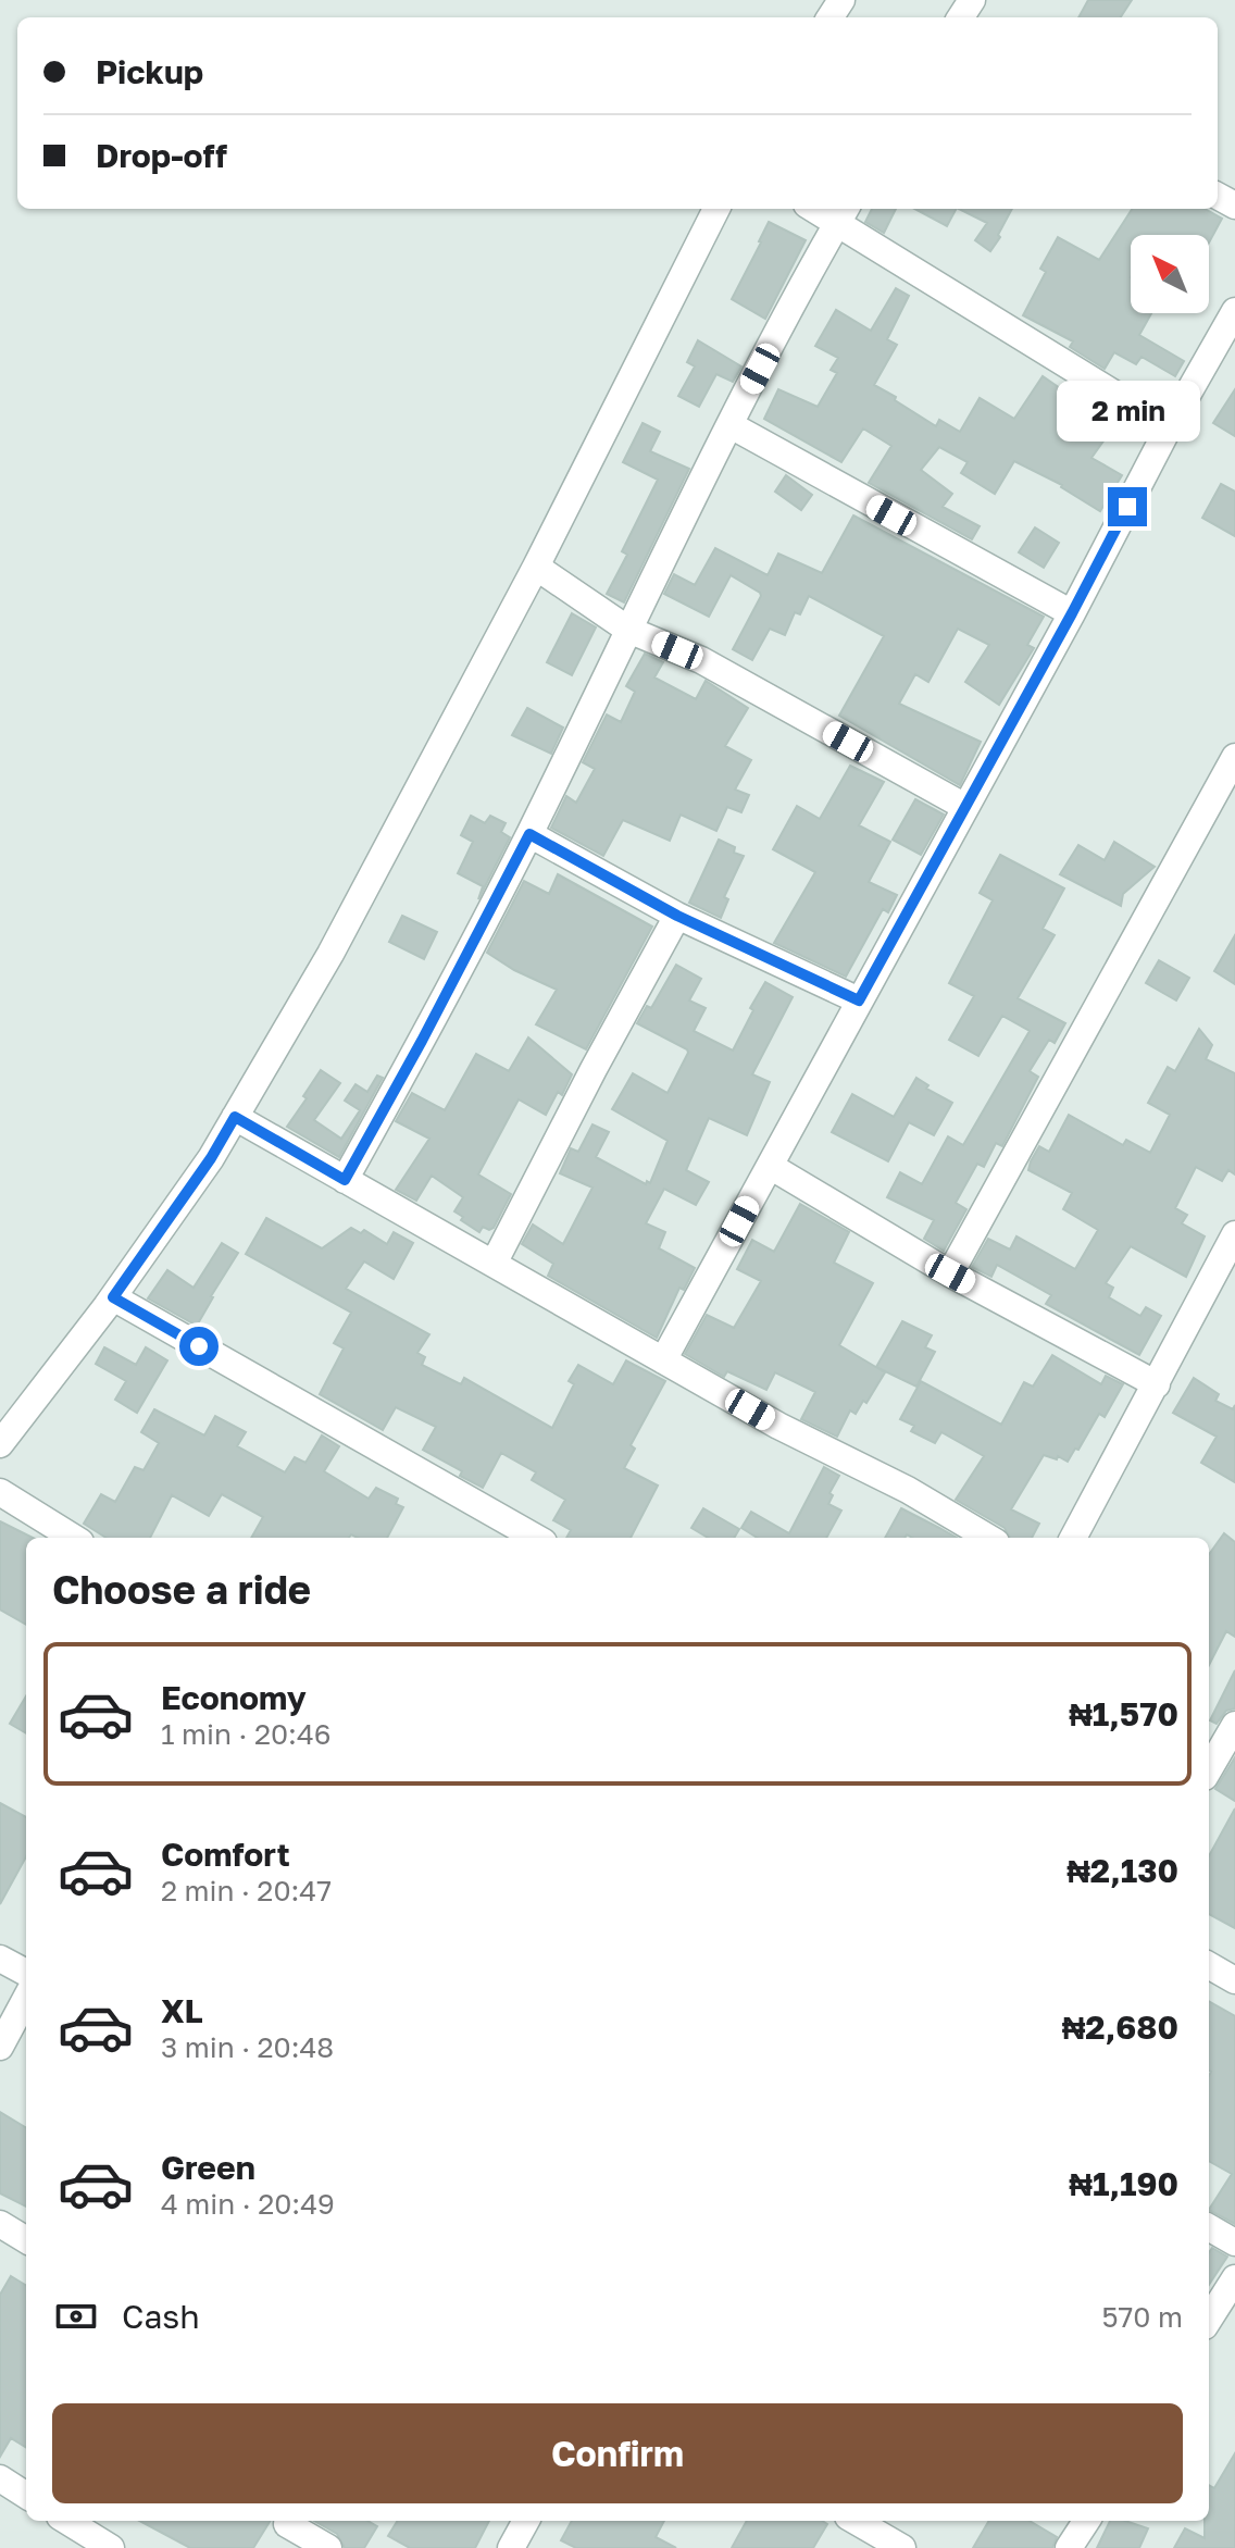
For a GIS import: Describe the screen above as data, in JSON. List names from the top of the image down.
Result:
{
  "north": "top left",
  "page": {
    "banner": ["Pickup", "Drop-off"],
    "bubble": "2 min",
    "heading": "Choose a ride",
    "list": [
      {
        "name": "Economy",
        "note": "1 min · 20:46",
        "value": "₦1,570"
      },
      {
        "name": "Comfort",
        "note": "2 min · 20:47",
        "value": "₦2,130"
      },
      {
        "name": "XL",
        "note": "3 min · 20:48",
        "value": "₦2,680"
      },
      {
        "name": "Green",
        "note": "4 min · 20:49",
        "value": "₦1,190"
      }
    ],
    "pay": ["Cash", "570 m"],
    "buttons": "Confirm"
  }
}
